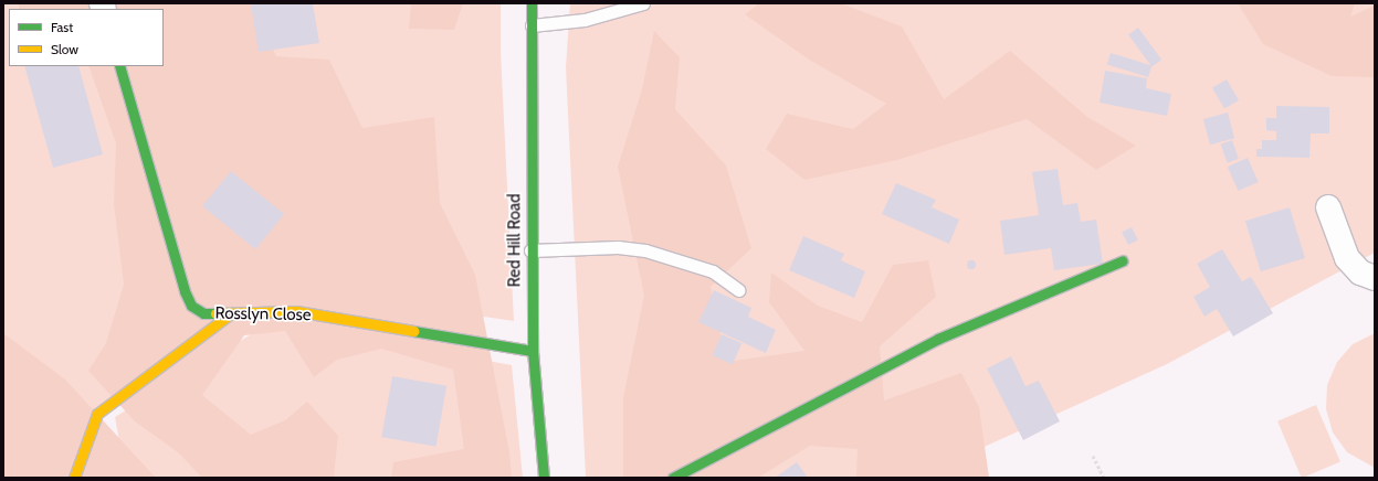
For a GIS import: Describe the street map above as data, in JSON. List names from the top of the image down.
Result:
{
  "streets": {
    "street": ["Red Hill Road", "Rosslyn Close"]
  },
  "crossings": [
    ["Red Hill Road", "Rosslyn Close"]
  ],
  "legend": ["Fast", "Slow"]
}
